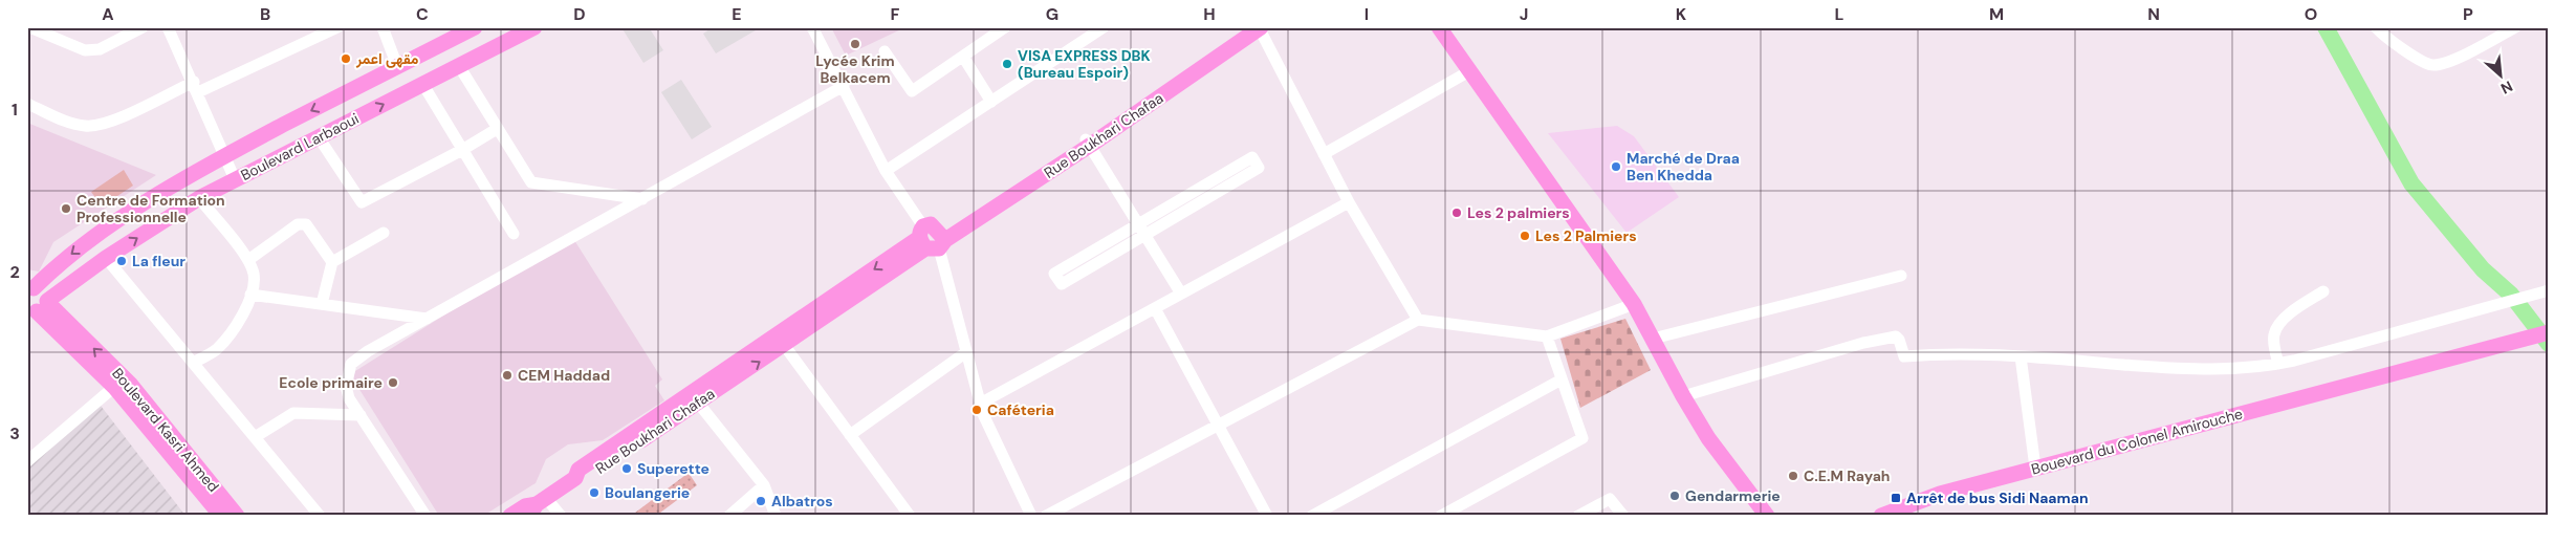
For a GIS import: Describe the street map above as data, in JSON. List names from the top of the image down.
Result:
{
  "streets": {
    "main road": [
      "Rue Boukhari Chafaa",
      "Boulevard Larbaoui",
      "Boulevard Kasri Ahmed",
      "Bouevard du Colonel Amirouche"
    ]
  },
  "crossings": [
    ["Boulevard Larbaoui", "Boulevard Kasri Ahmed"]
  ],
  "places": {
    "other": [
      "Lycée Krim Belkacem",
      "مقهى اعمر",
      "VISA EXPRESS DBK (Bureau Espoir)",
      "Marché de Draa Ben Khedda",
      "Centre de Formation Professionnelle",
      "Les 2 palmiers",
      "Les 2 Palmiers",
      "La fleur",
      "CEM Haddad",
      "Ecole primaire",
      "Caféteria",
      "Superette",
      "C.E.M Rayah",
      "Boulangerie",
      "Gendarmerie",
      "Albatros"
    ],
    "transit": ["Arrêt de bus Sidi Naaman"]
  },
  "north": "bottom right",
  "grid": {
    "columns": [
      "A",
      "B",
      "C",
      "D",
      "E",
      "F",
      "G",
      "H",
      "I",
      "J",
      "K",
      "L",
      "M",
      "N",
      "O",
      "P"
    ],
    "rows": ["1", "2", "3"]
  }
}
